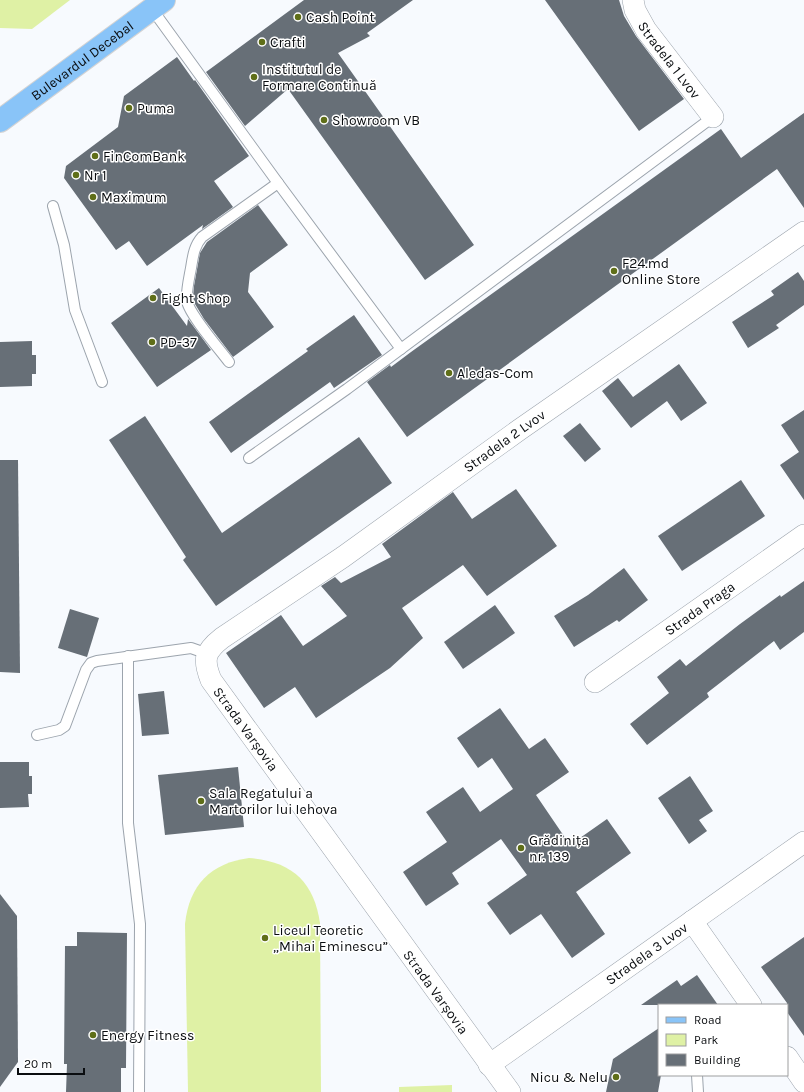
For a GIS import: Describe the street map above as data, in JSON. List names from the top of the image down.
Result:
{
  "streets": {
    "main road": ["Bulevardul Decebal"],
    "street": [
      "Stradela 1 Lvov",
      "Stradela 2 Lvov",
      "Strada Praga",
      "Strada Varșovia",
      "Stradela 3 Lvov"
    ]
  },
  "crossings": [
    ["Stradela 2 Lvov", "Strada Varșovia"],
    ["Strada Varșovia", "Stradela 3 Lvov"]
  ],
  "places": [
    "Cash Point",
    "Crafti",
    "Institutul de Formare Continuă",
    "Puma",
    "Showroom VB",
    "FinComBank",
    "Nr 1",
    "Maximum",
    "F24.md Online Store",
    "Fight Shop",
    "PD-37",
    "Aledas-Com",
    "Sala Regatului a Martorilor lui Iehova",
    "Grădinița nr. 139",
    "Liceul Teoretic „Mihai Eminescu”",
    "Energy Fitness",
    "Nicu & Nelu"
  ],
  "legend": ["Road", "Park", "Building"],
  "scale_bar": "20 m"
}
